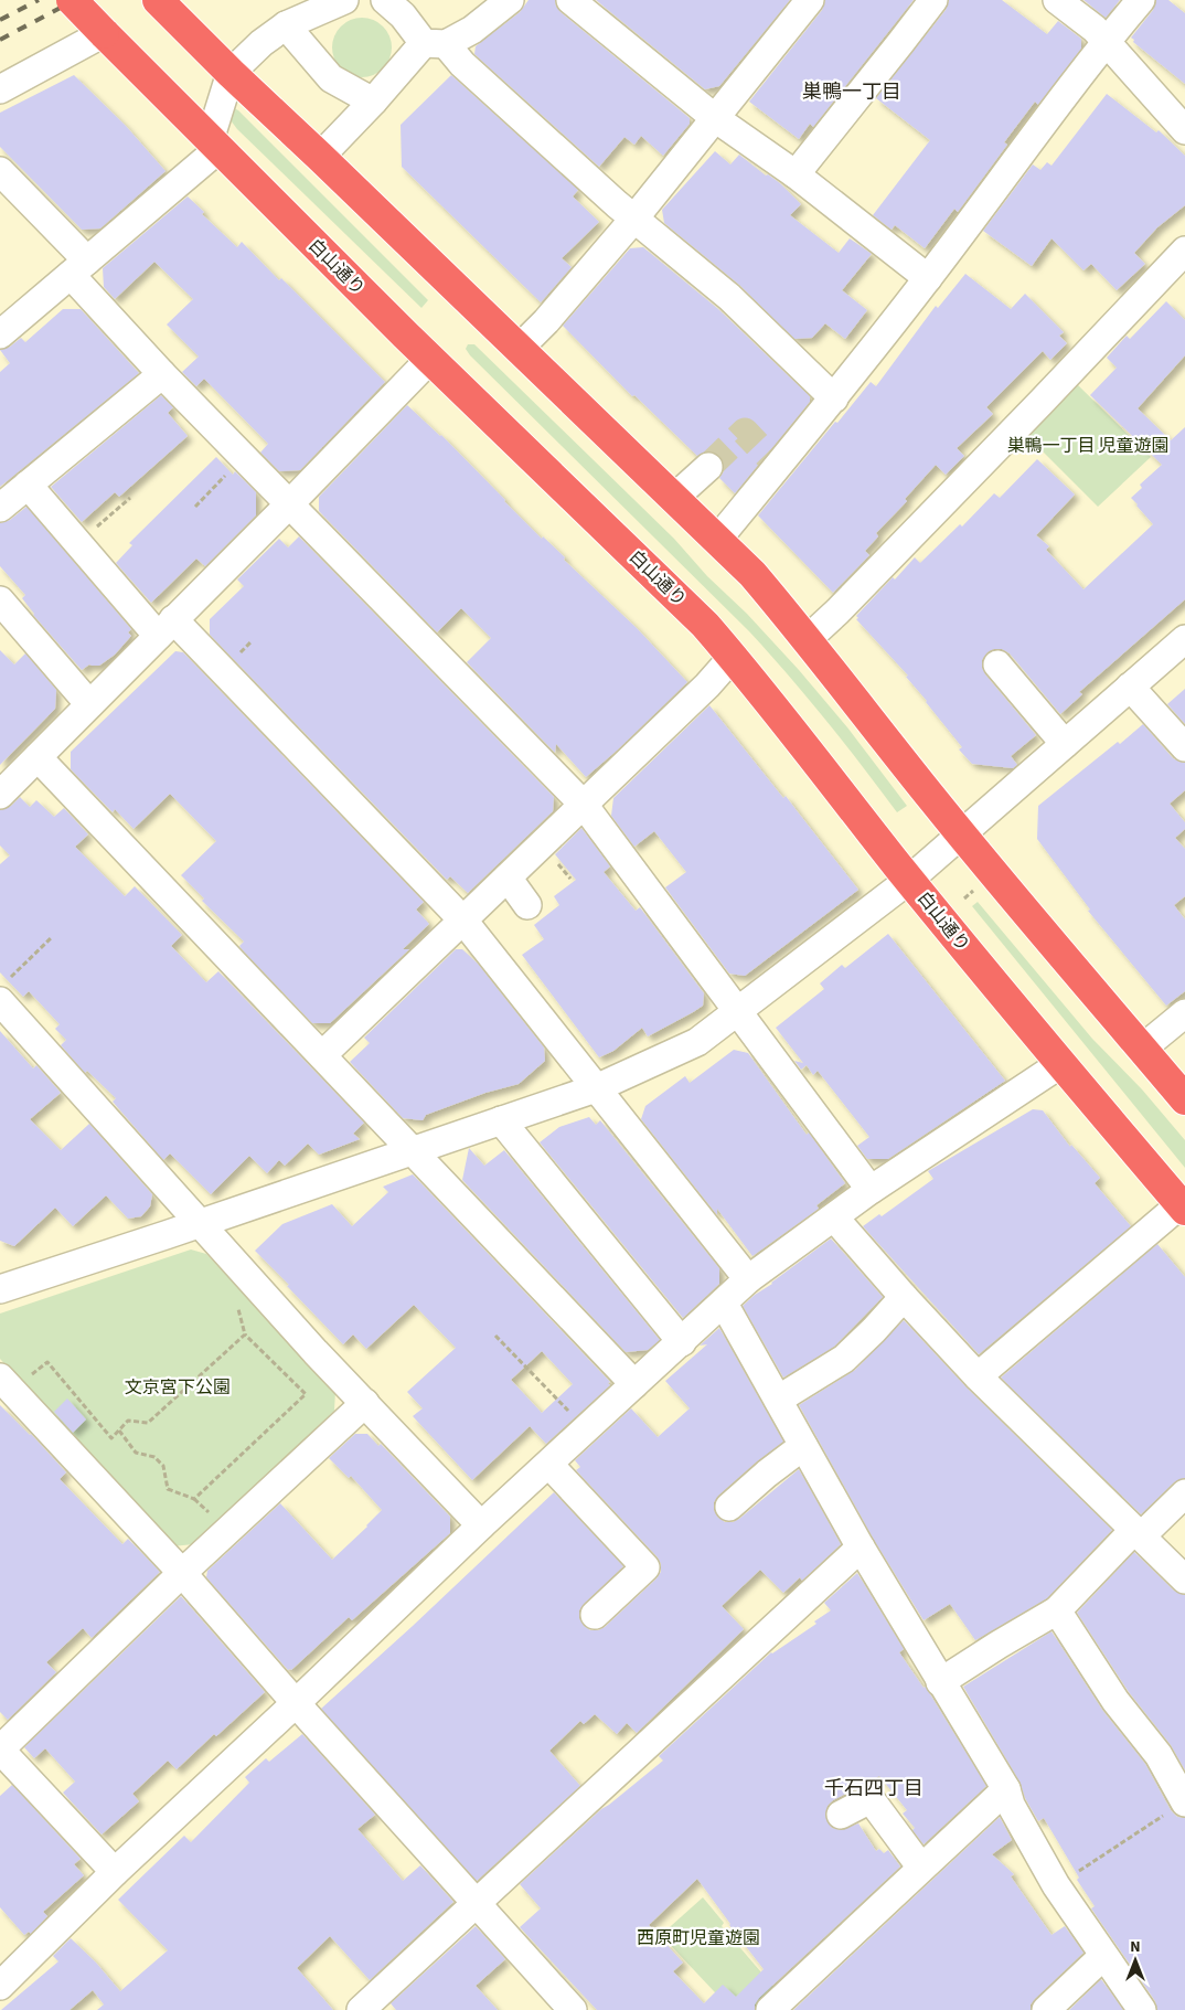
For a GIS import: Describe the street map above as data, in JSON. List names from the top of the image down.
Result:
{
  "streets": {
    "highway": ["白山通り"]
  },
  "districts": ["巣鴨一丁目", "千石四丁目"],
  "parks": ["巣鴨一丁目 児童遊園", "文京宮下公園", "西原町児童遊園"],
  "north": "top"
}
